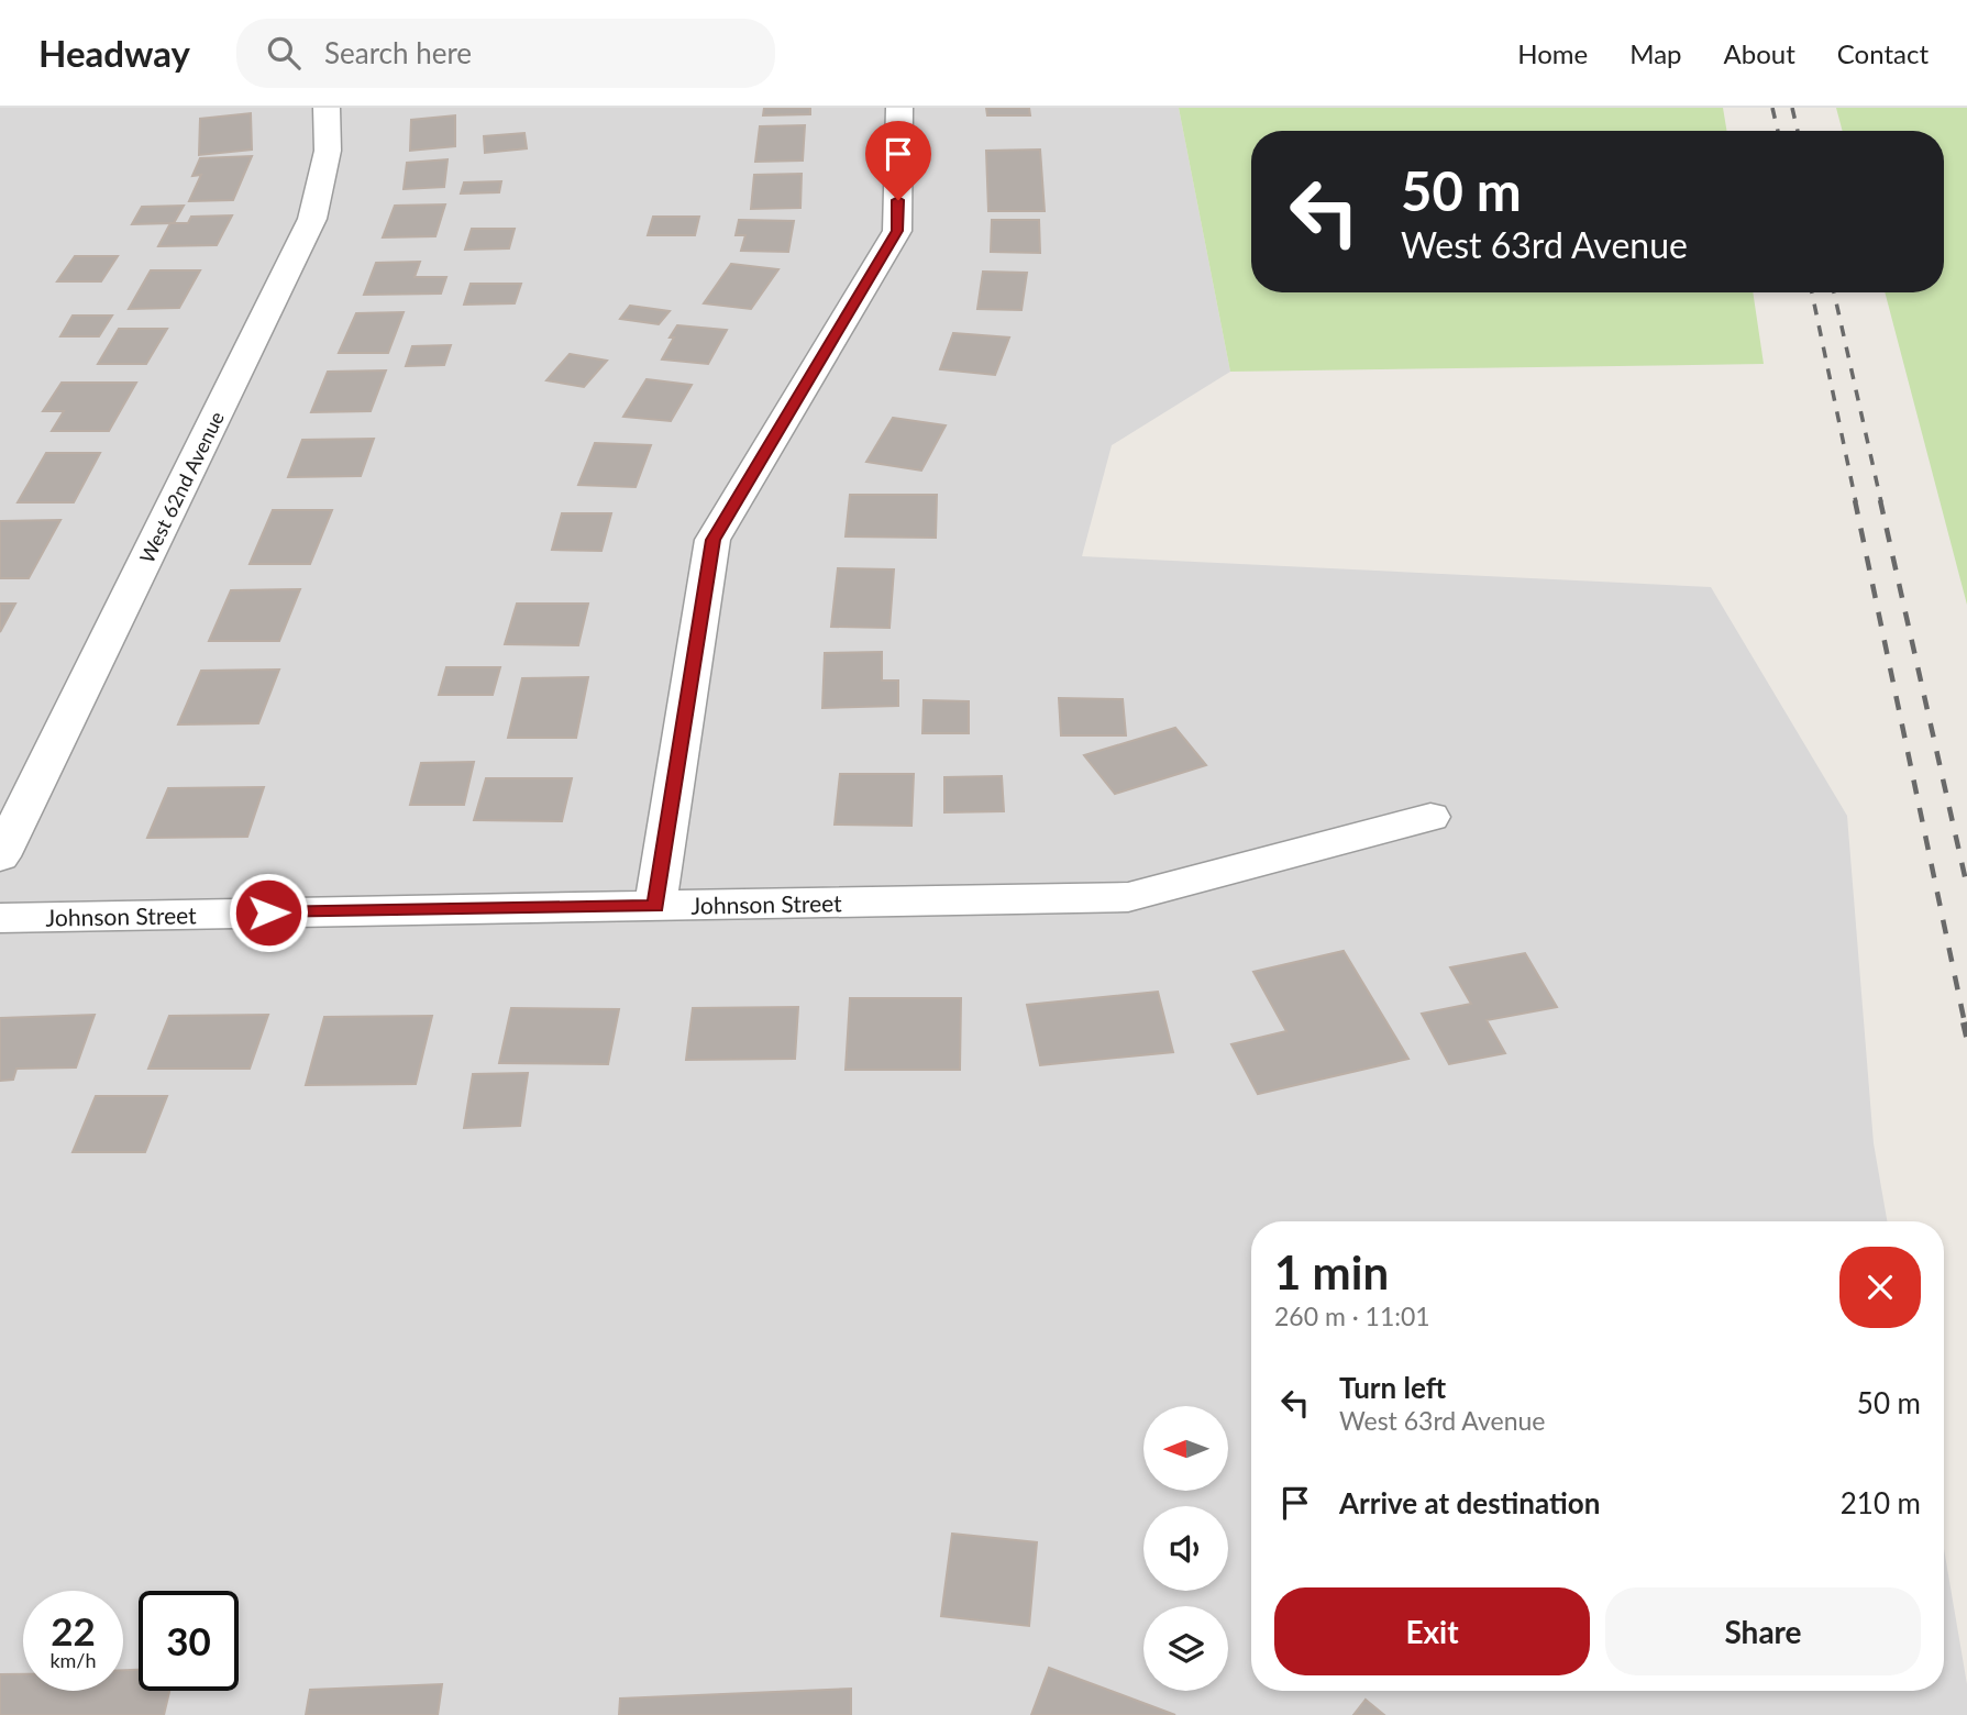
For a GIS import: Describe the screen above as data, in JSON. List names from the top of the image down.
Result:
{
  "streets": {
    "street": ["West 62nd Avenue", "Johnson Street"]
  },
  "north": "left",
  "page": {
    "header": "Headway",
    "search": "Search here",
    "nav": [
      "Home",
      "Map",
      "About",
      "Contact"
    ],
    "turn": ["50 m", "West 63rd Avenue"],
    "heading": ["1 min", "260 m · 11:01"],
    "list": [
      {
        "name": "Turn left",
        "note": "West 63rd Avenue",
        "value": "50 m"
      },
      {
        "name": "Arrive at destination",
        "value": "210 m"
      }
    ],
    "buttons": ["Exit", "Share"],
    "speed": "22 km/h",
    "limit": "30"
  }
}
